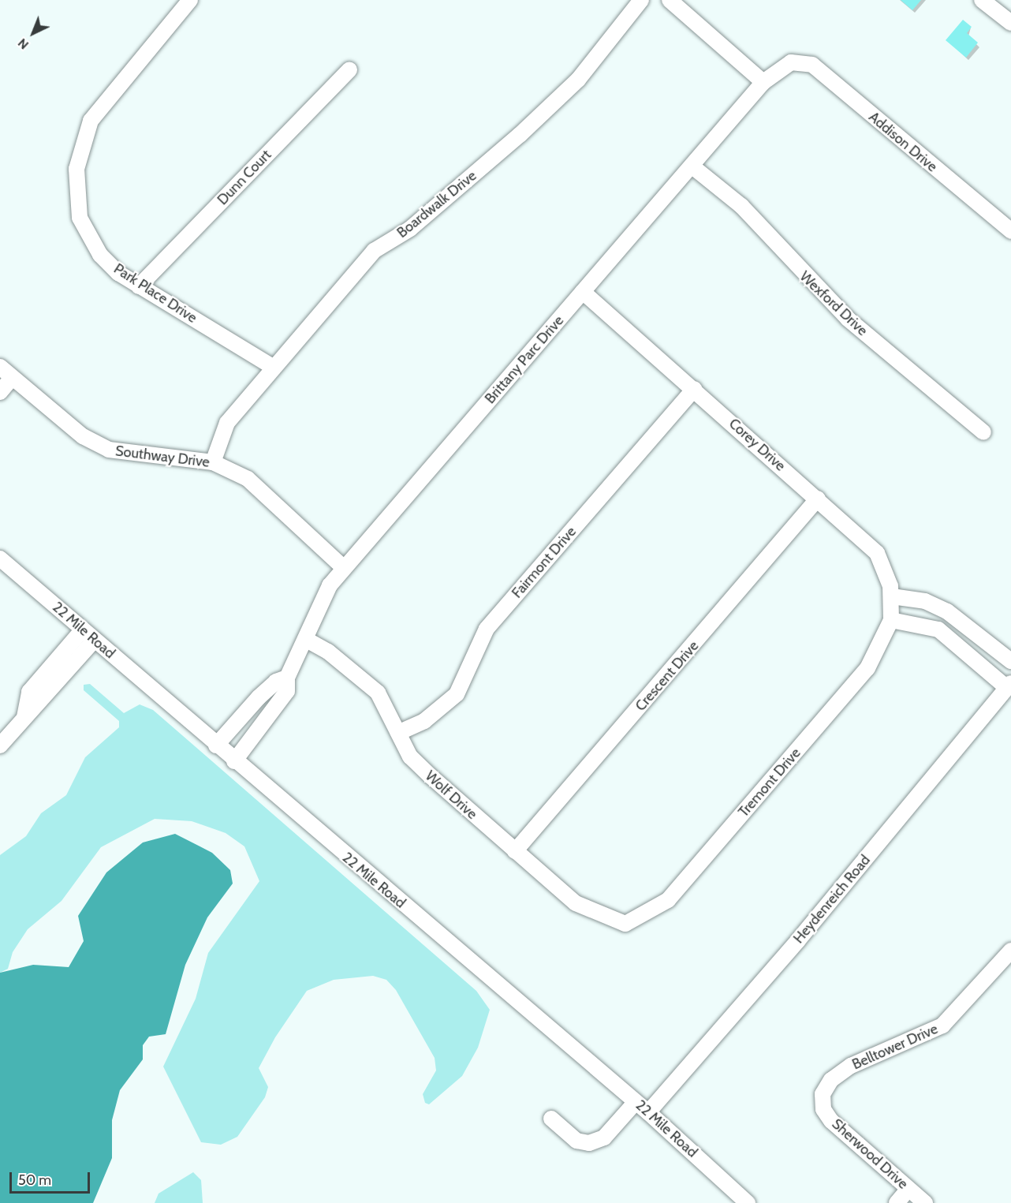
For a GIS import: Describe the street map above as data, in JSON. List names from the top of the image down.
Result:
{
  "streets": {
    "street": [
      "Addison Drive",
      "Dunn Court",
      "Boardwalk Drive",
      "Park Place Drive",
      "Wexford Drive",
      "Brittany Parc Drive",
      "Corey Drive",
      "Southway Drive",
      "Fairmont Drive",
      "22 Mile Road",
      "Crescent Drive",
      "Tremont Drive",
      "Wolf Drive",
      "Heydenreich Road",
      "Belltower Drive",
      "Sherwood Drive"
    ]
  },
  "crossings": [
    ["Addison Drive", "Brittany Parc Drive"],
    ["Dunn Court", "Park Place Drive"],
    ["Boardwalk Drive", "Park Place Drive"],
    ["Boardwalk Drive", "Southway Drive"],
    ["Wexford Drive", "Brittany Parc Drive"],
    ["Brittany Parc Drive", "Corey Drive"],
    ["Brittany Parc Drive", "Southway Drive"],
    ["Brittany Parc Drive", "22 Mile Road"],
    ["Brittany Parc Drive", "Wolf Drive"],
    ["Corey Drive", "Fairmont Drive"],
    ["Corey Drive", "Crescent Drive"],
    ["Corey Drive", "Tremont Drive"],
    ["Fairmont Drive", "Wolf Drive"],
    ["22 Mile Road", "Heydenreich Road"],
    ["Crescent Drive", "Wolf Drive"],
    ["Tremont Drive", "Wolf Drive"],
    ["Belltower Drive", "Sherwood Drive"]
  ],
  "scale_bar": "50 m",
  "north": "bottom left"
}
